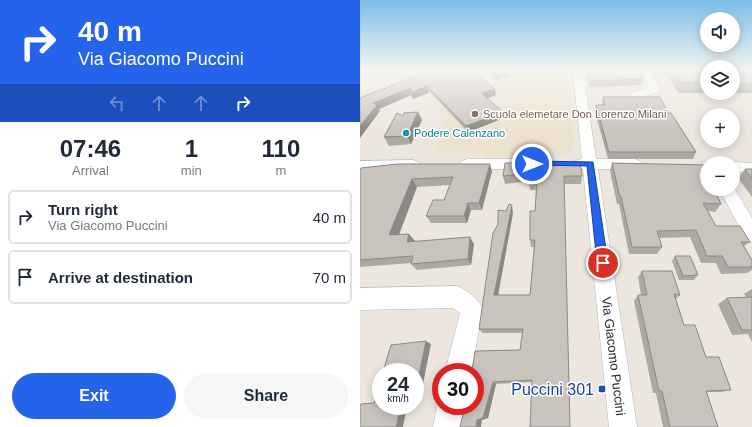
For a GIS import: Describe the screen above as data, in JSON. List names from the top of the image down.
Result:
{
  "streets": {
    "street": ["Via Giacomo Puccini"]
  },
  "places": {
    "other": ["Scuola elemetare Don Lorenzo Milani", "Podere Calenzano"],
    "transit": ["Puccini 301"]
  },
  "page": {
    "turn": ["40 m", "Via Giacomo Puccini"],
    "map_buttons": ["+", "−"],
    "eta": [
      "07:46",
      "Arrival",
      "1",
      "min",
      "110",
      "m"
    ],
    "list": [
      {
        "name": "Turn right",
        "note": "Via Giacomo Puccini",
        "value": "40 m"
      },
      {
        "name": "Arrive at destination",
        "value": "70 m"
      }
    ],
    "speed": "24 km/h",
    "limit": "30",
    "buttons": ["Exit", "Share"]
  }
}
